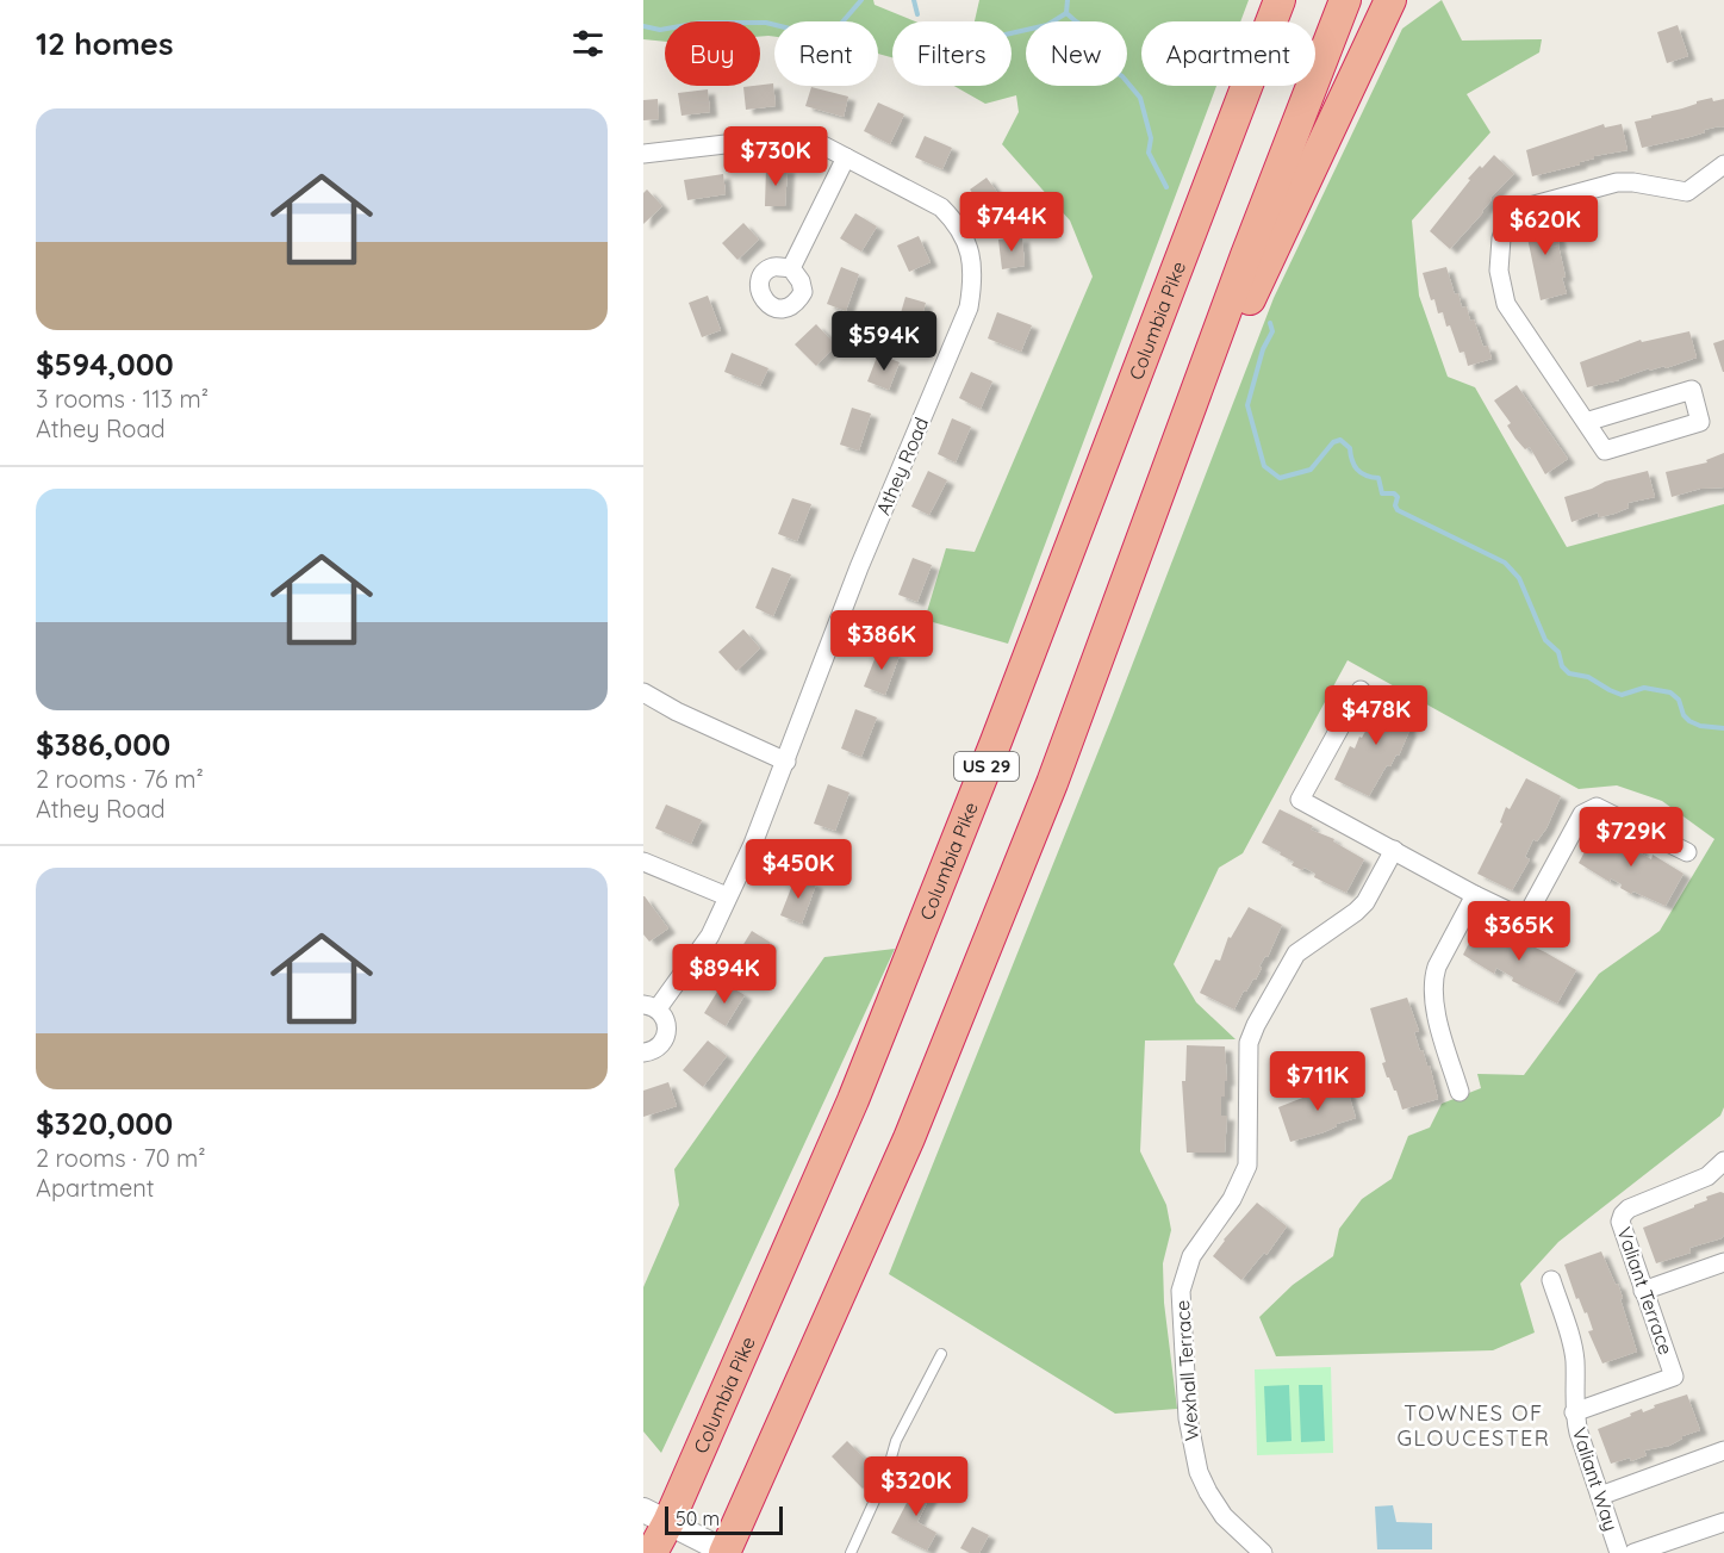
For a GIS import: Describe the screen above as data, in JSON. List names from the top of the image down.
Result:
{
  "streets": {
    "highway": ["Columbia Pike", "US 29"],
    "street": [
      "Athey Road",
      "Valiant Terrace",
      "Wexhall Terrace",
      "Valiant Way"
    ]
  },
  "crossings": [
    ["Valiant Terrace", "Valiant Way"]
  ],
  "districts": ["TOWNES OF GLOUCESTER"],
  "scale_bar": "50 m",
  "page": {
    "heading": "12 homes",
    "chip": [
      "Buy",
      "Rent",
      "Filters",
      "New",
      "Apartment"
    ],
    "list": [
      {
        "name": "$594,000",
        "note": "3 rooms · 113 m² · Athey Road"
      },
      {
        "name": "$386,000",
        "note": "2 rooms · 76 m² · Athey Road"
      },
      {
        "name": "$320,000",
        "note": "2 rooms · 70 m² · Apartment"
      }
    ],
    "price": [
      "$730K",
      "$744K",
      "$620K",
      "$594K",
      "$386K",
      "$478K",
      "$729K",
      "$450K",
      "$365K",
      "$894K",
      "$711K",
      "$320K"
    ],
    "scale": "50 m"
  }
}
